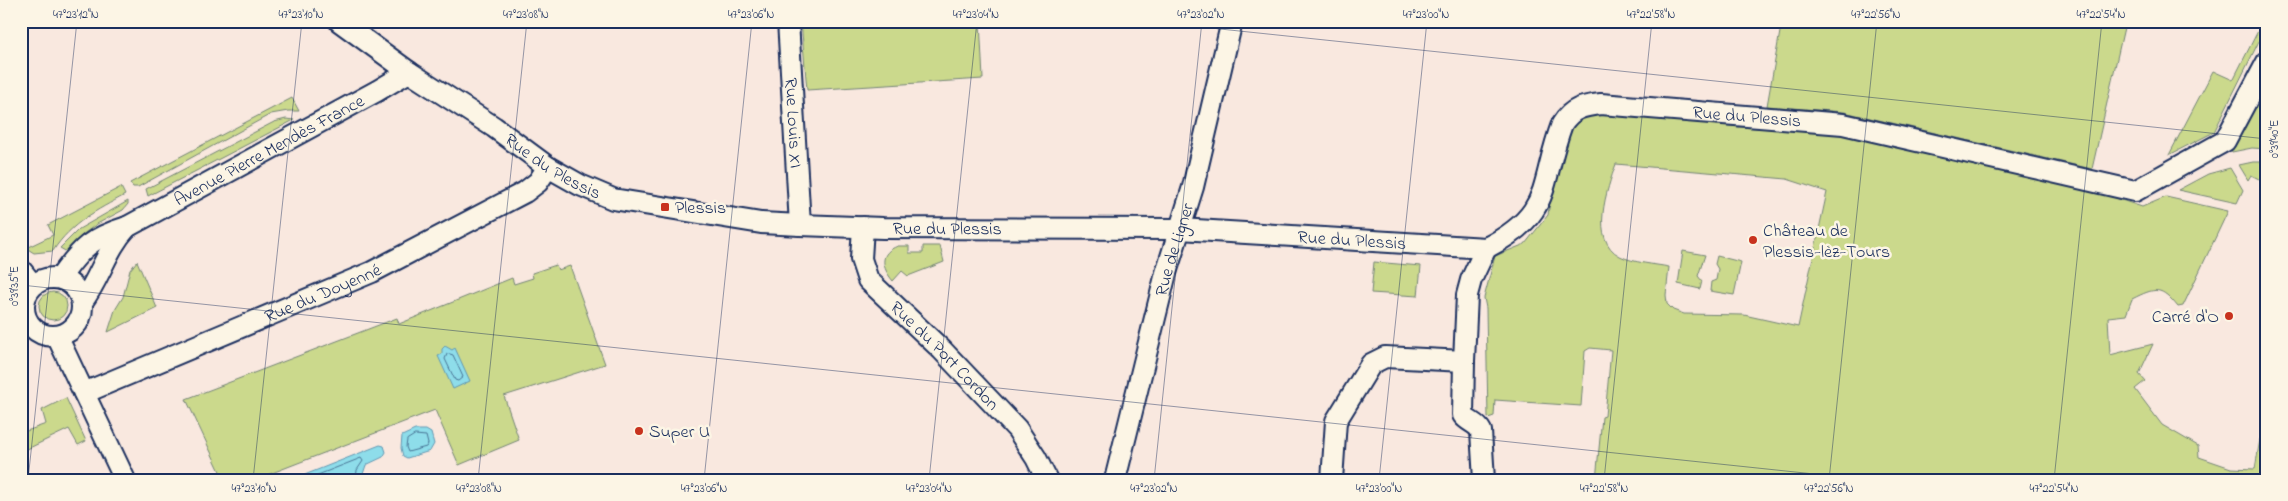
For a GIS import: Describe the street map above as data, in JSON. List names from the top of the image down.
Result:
{
  "streets": {
    "street": [
      "Rue du Plessis",
      "Rue Louis XI",
      "Avenue Pierre Mendès France",
      "Rue de Ligner",
      "Rue du Doyenné",
      "Rue du Port Cordon"
    ]
  },
  "crossings": [
    ["Rue du Plessis", "Rue Louis XI"],
    ["Rue du Plessis", "Avenue Pierre Mendès France"],
    ["Rue du Plessis", "Rue de Ligner"],
    ["Rue du Plessis", "Rue du Doyenné"],
    ["Rue du Plessis", "Rue du Port Cordon"]
  ],
  "places": {
    "transit": ["Plessis"],
    "other": ["Château de Plessis-lèz-Tours", "Carré d'O", "Super U"]
  },
  "coordinates": [
    "47°23'12\"N",
    "47°23'10\"N",
    "47°23'08\"N",
    "47°23'06\"N",
    "47°23'04\"N",
    "47°23'02\"N",
    "47°23'00\"N",
    "47°22'58\"N",
    "47°22'56\"N",
    "47°22'54\"N",
    "0°39'40\"E",
    "0°39'35\"E"
  ]
}
